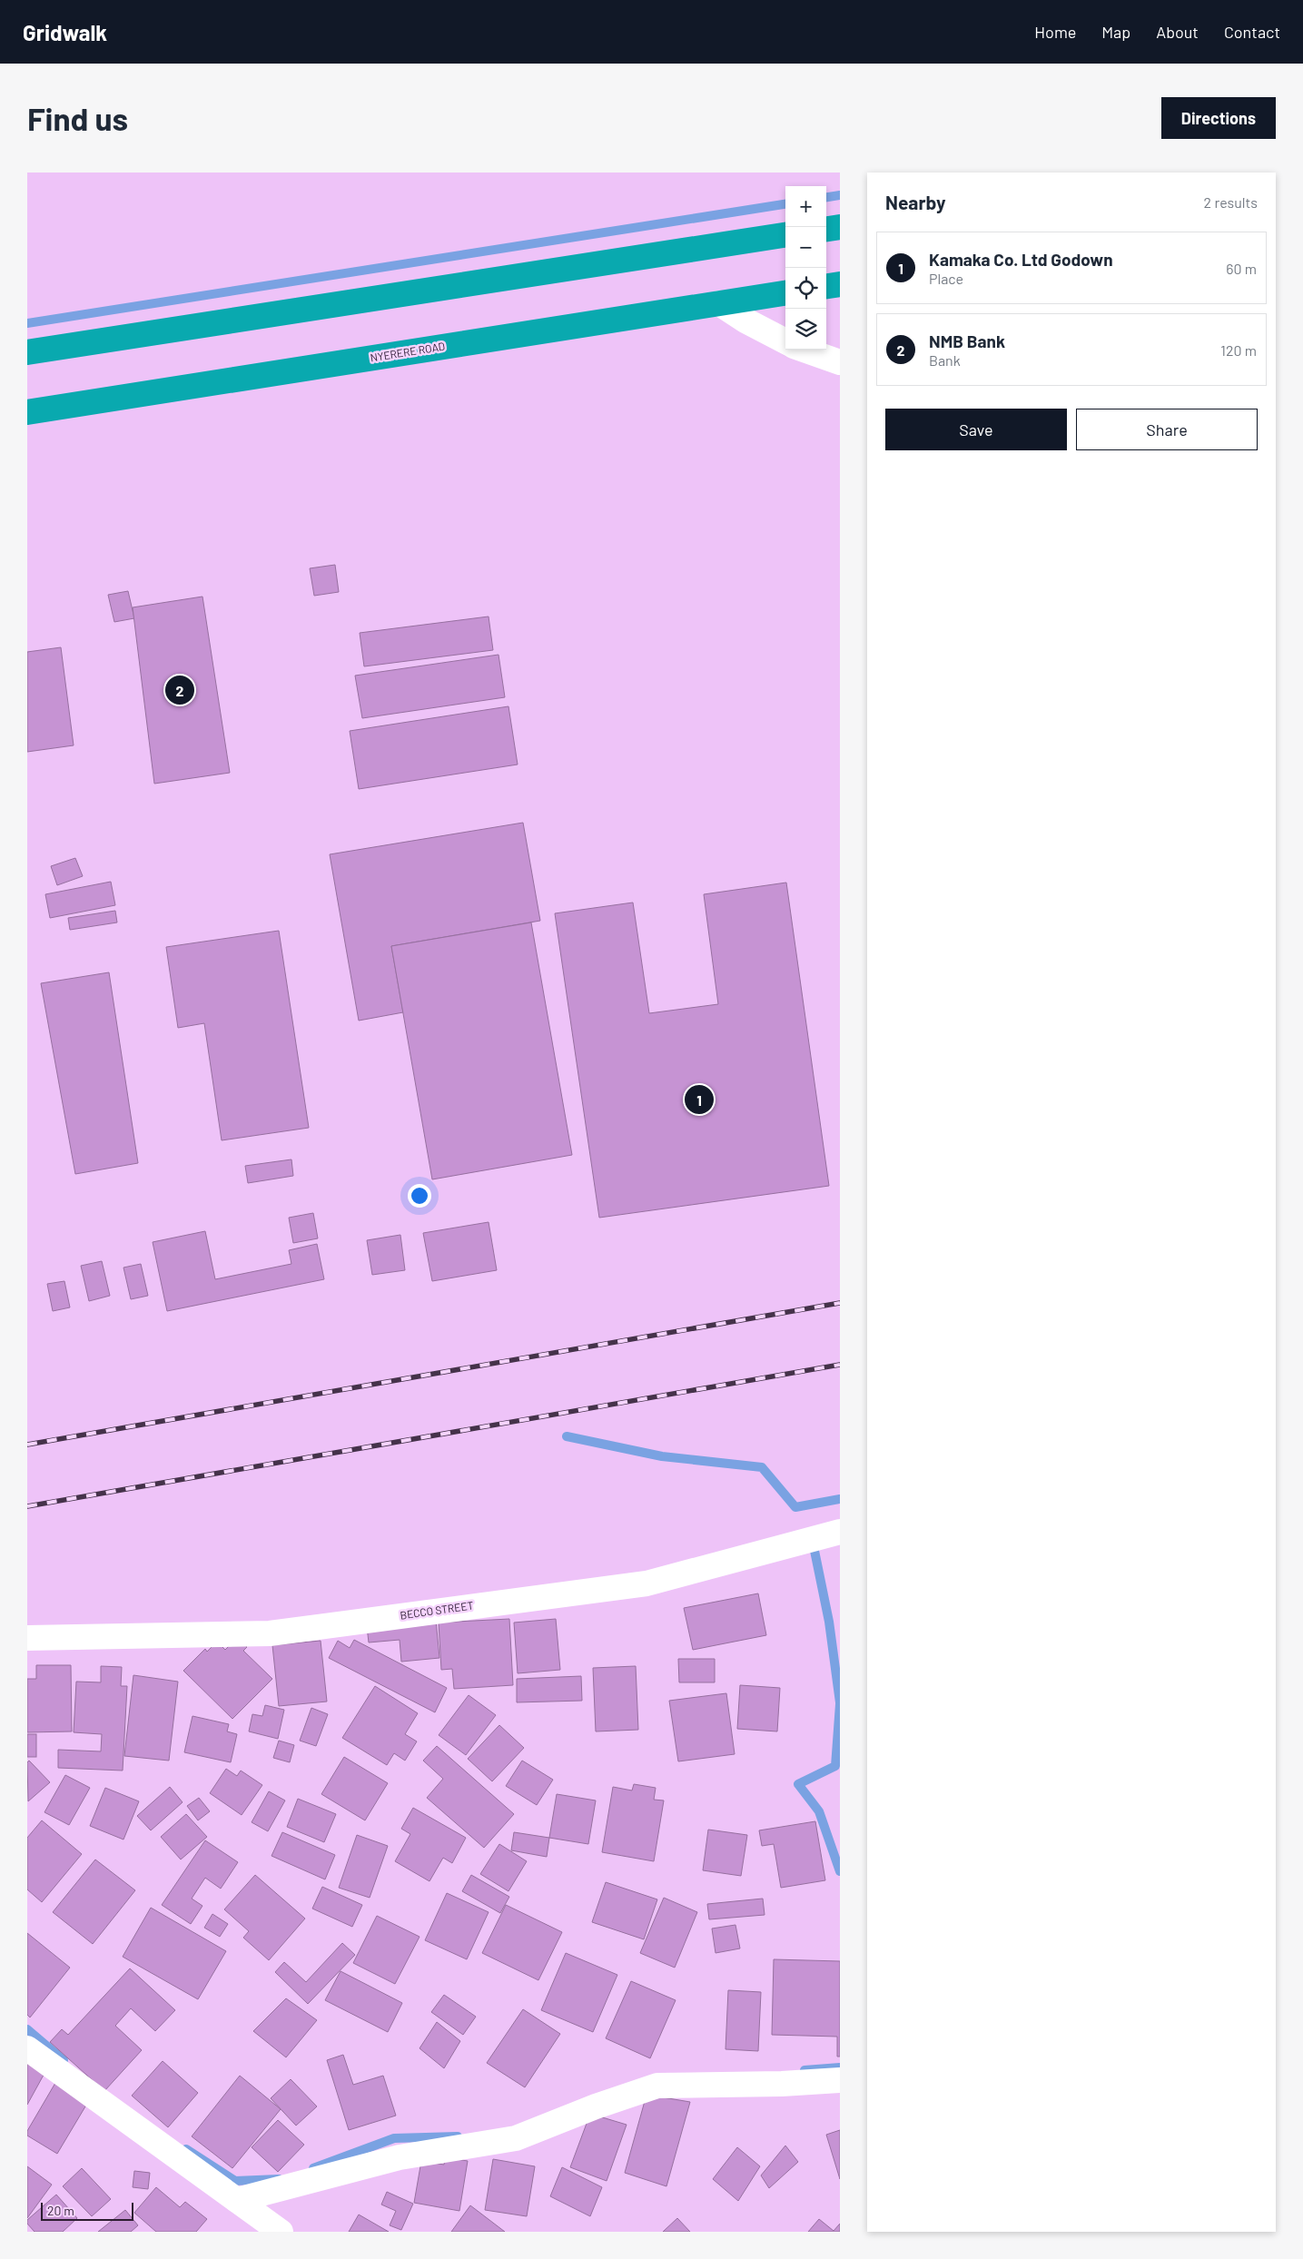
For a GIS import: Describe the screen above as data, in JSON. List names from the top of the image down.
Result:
{
  "streets": {
    "highway": ["NYERERE ROAD"],
    "street": ["BECCO STREET"]
  },
  "scale_bar": "20 m",
  "page": {
    "header": "Gridwalk",
    "nav": [
      "Home",
      "Map",
      "About",
      "Contact"
    ],
    "buttons": [
      "Directions",
      ["Save", "Share"]
    ],
    "title": "Find us",
    "heading": ["Nearby", "2 results"],
    "map_buttons": ["+", "−"],
    "list": [
      {
        "mark": "1",
        "name": "Kamaka Co. Ltd Godown",
        "note": "Place",
        "value": "60 m"
      },
      {
        "mark": "2",
        "name": "NMB Bank",
        "note": "Bank",
        "value": "120 m"
      }
    ],
    "pins": ["2", "1"],
    "scale": "20 m"
  }
}
